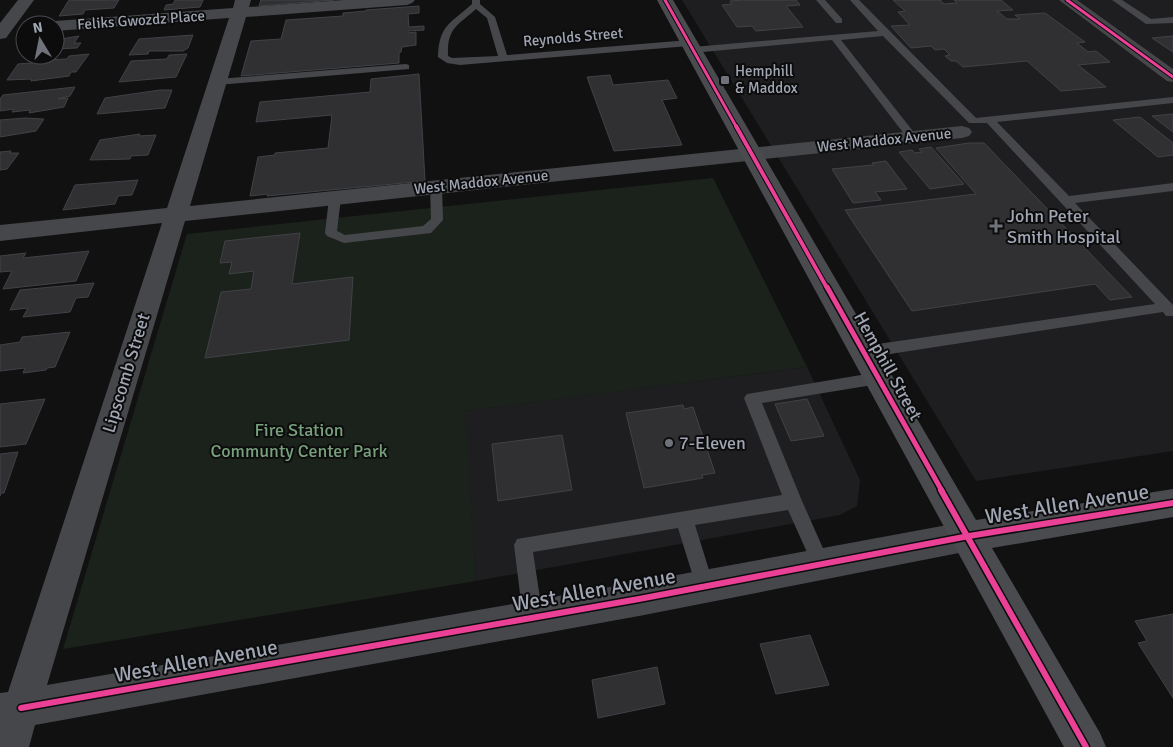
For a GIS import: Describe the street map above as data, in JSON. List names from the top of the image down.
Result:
{
  "streets": {
    "main road": ["Hemphill Street", "West Allen Avenue"],
    "street": ["Feliks Gwozdz Place", "West Maddox Avenue", "Lipscomb Street"],
    "lane": ["Reynolds Street"]
  },
  "crossings": [
    ["Feliks Gwozdz Place", "Lipscomb Street"],
    ["Reynolds Street", "Hemphill Street"],
    ["West Maddox Avenue", "Hemphill Street"],
    ["West Maddox Avenue", "Lipscomb Street"],
    ["Hemphill Street", "West Allen Avenue"],
    ["Lipscomb Street", "West Allen Avenue"]
  ],
  "parks": ["Fire Station Communty Center Park"],
  "places": {
    "transit": ["Hemphill & Maddox"],
    "health": ["John Peter Smith Hospital"],
    "other": ["7-Eleven"]
  },
  "north": "top"
}
